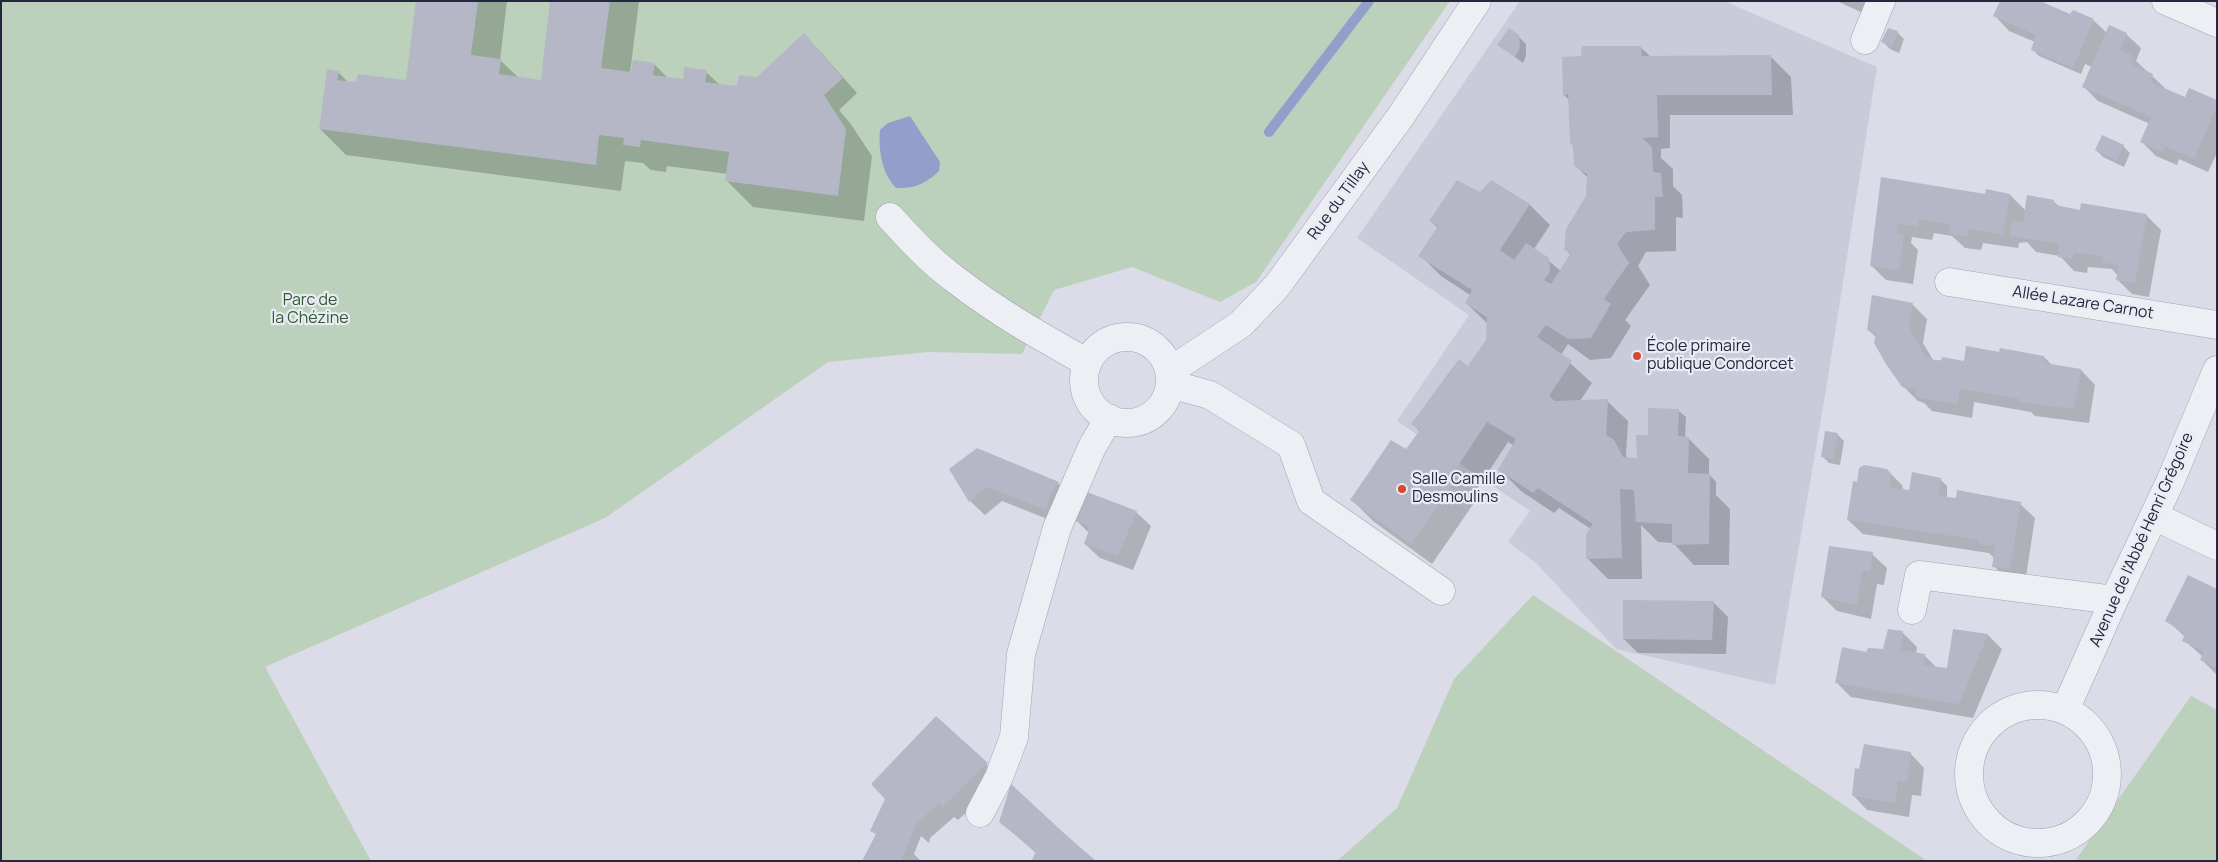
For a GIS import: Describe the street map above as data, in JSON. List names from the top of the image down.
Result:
{
  "streets": {
    "street": ["Rue du Tillay", "Allée Lazare Carnot", "Avenue de l'Abbé Henri Grégoire"]
  },
  "parks": ["Parc de la Chézine"],
  "places": ["École primaire publique Condorcet", "Salle Camille Desmoulins"]
}
